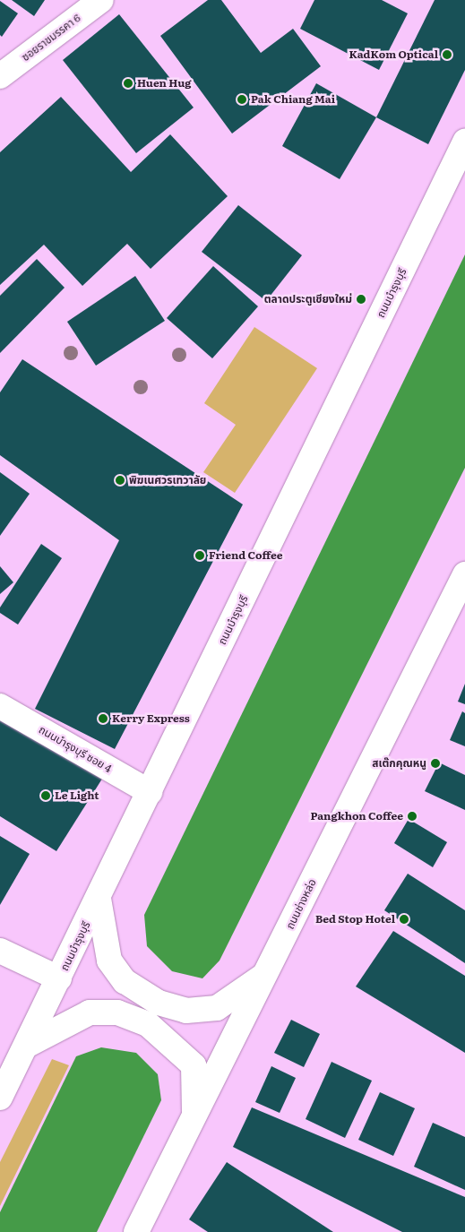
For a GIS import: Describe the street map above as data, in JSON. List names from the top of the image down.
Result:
{
  "streets": {
    "main road": [
      "ซอยราชมรรคา 6",
      "ถนนบำรุงบุรี",
      "ถนนบำรุงบุรี ซอย 4",
      "ถนนช่างหล่อ"
    ]
  },
  "crossings": [
    ["ถนนบำรุงบุรี", "ถนนบำรุงบุรี ซอย 4"]
  ],
  "places": [
    "KadKom Optical",
    "Huen Hug",
    "Pak Chiang Mai",
    "ตลาดประตูเชียงใหม่",
    "พิฆเนศวรเทวาลัย",
    "Friend Coffee",
    "Kerry Express",
    "สเต๊กคุณหนู",
    "Le Light",
    "Pangkhon Coffee",
    "Bed Stop Hotel"
  ]
}
